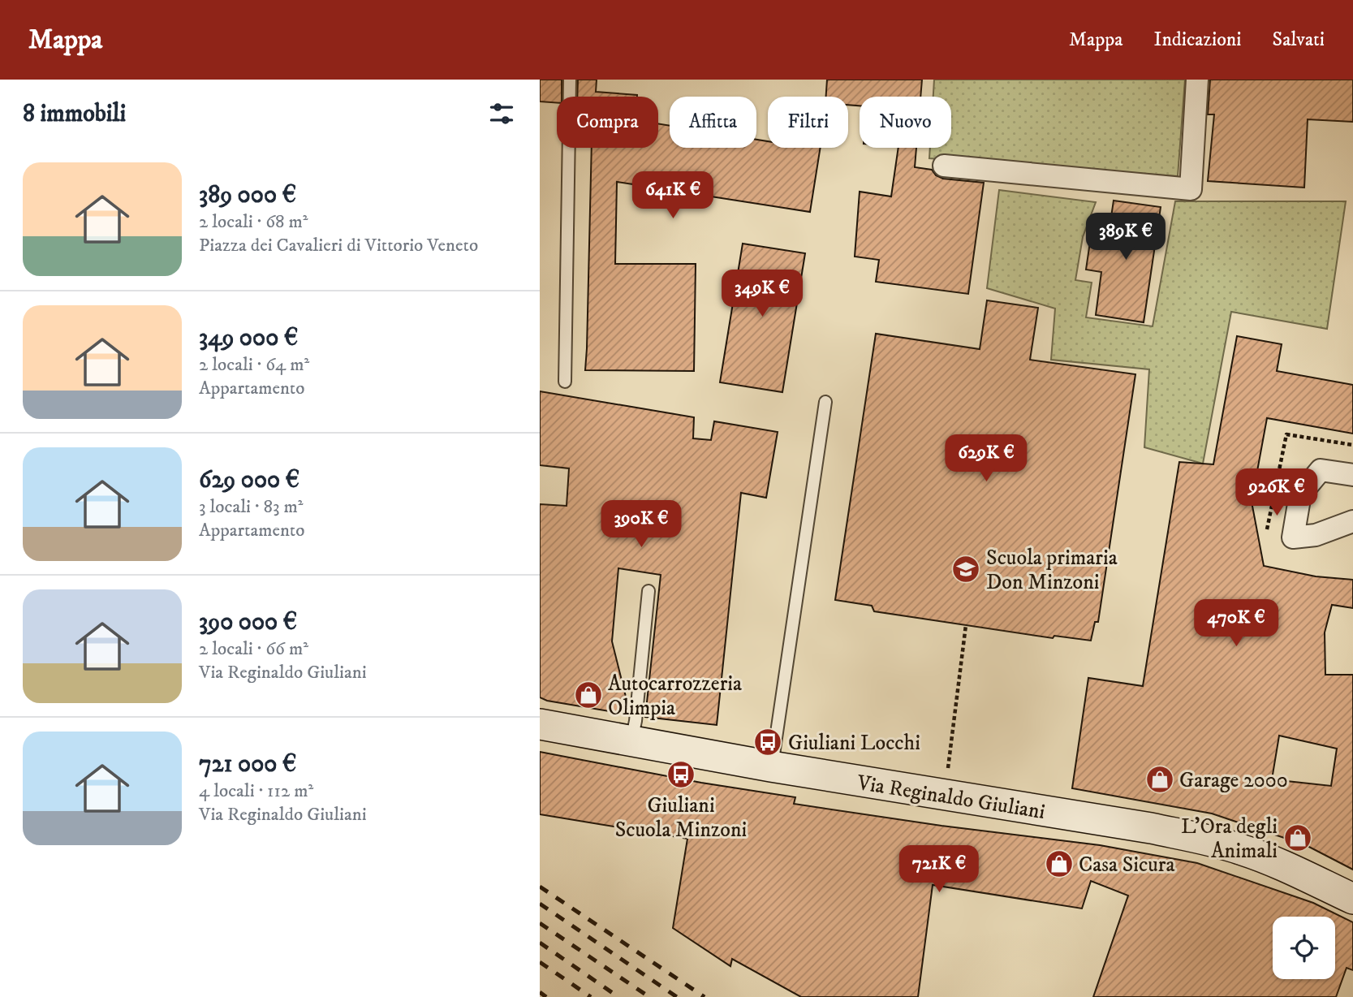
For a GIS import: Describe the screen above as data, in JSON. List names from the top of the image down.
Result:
{
  "streets": {
    "main road": ["Via Reginaldo Giuliani"]
  },
  "places": {
    "school or university": ["Scuola primaria Don Minzoni"],
    "shop": [
      "Autocarrozzeria Olimpia",
      "Garage 2000",
      "L'Ora degli Animali",
      "Casa Sicura"
    ],
    "bus stop": ["Giuliani Locchi", "Giuliani Scuola Minzoni"]
  },
  "page": {
    "header": "Mappa",
    "nav": ["Mappa", "Indicazioni", "Salvati"],
    "heading": "8 immobili",
    "chip": [
      "Compra",
      "Affitta",
      "Filtri",
      "Nuovo"
    ],
    "list": [
      {
        "name": "389 000 €",
        "note": "2 locali · 68 m² · Piazza dei Cavalieri di Vittorio Veneto"
      },
      {
        "name": "349 000 €",
        "note": "2 locali · 64 m² · Appartamento"
      },
      {
        "name": "629 000 €",
        "note": "3 locali · 83 m² · Appartamento"
      },
      {
        "name": "390 000 €",
        "note": "2 locali · 66 m² · Via Reginaldo Giuliani"
      },
      {
        "name": "721 000 €",
        "note": "4 locali · 112 m² · Via Reginaldo Giuliani"
      }
    ],
    "price": [
      "641K €",
      "389K €",
      "349K €",
      "629K €",
      "926K €",
      "390K €",
      "470K €",
      "721K €"
    ]
  }
}
